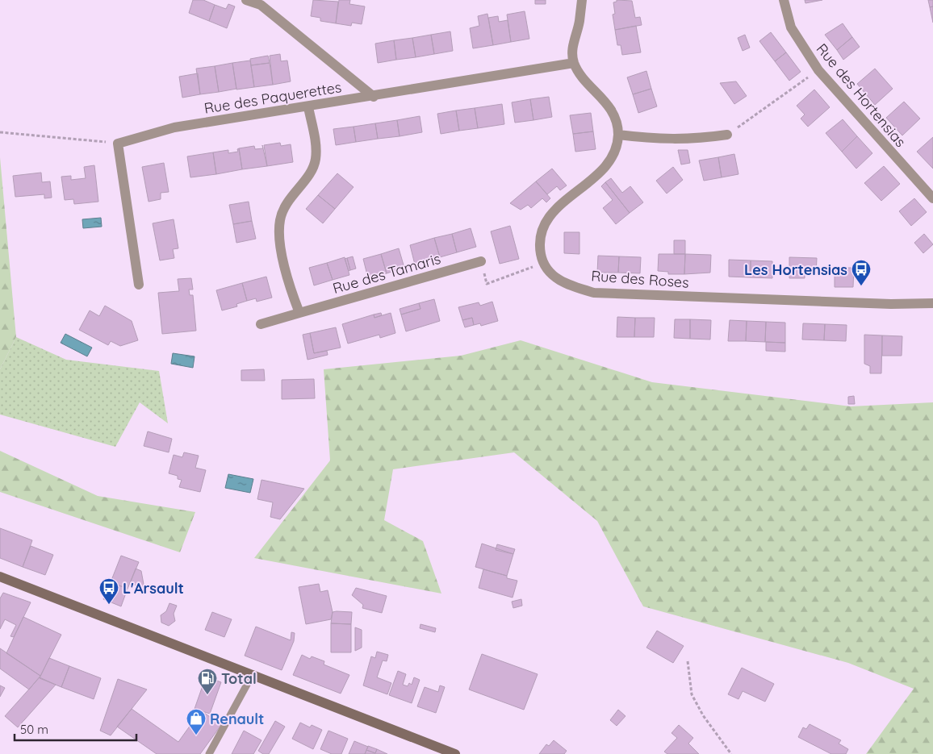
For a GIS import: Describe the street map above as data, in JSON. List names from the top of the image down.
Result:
{
  "streets": {
    "street": [
      "Rue des Hortensias",
      "Rue des Paquerettes",
      "Rue des Tamaris",
      "Rue des Roses"
    ]
  },
  "places": {
    "bus stop": ["Les Hortensias", "L'Arsault"],
    "fuel station": ["Total"],
    "shop": ["Renault"]
  },
  "scale_bar": "50 m"
}
